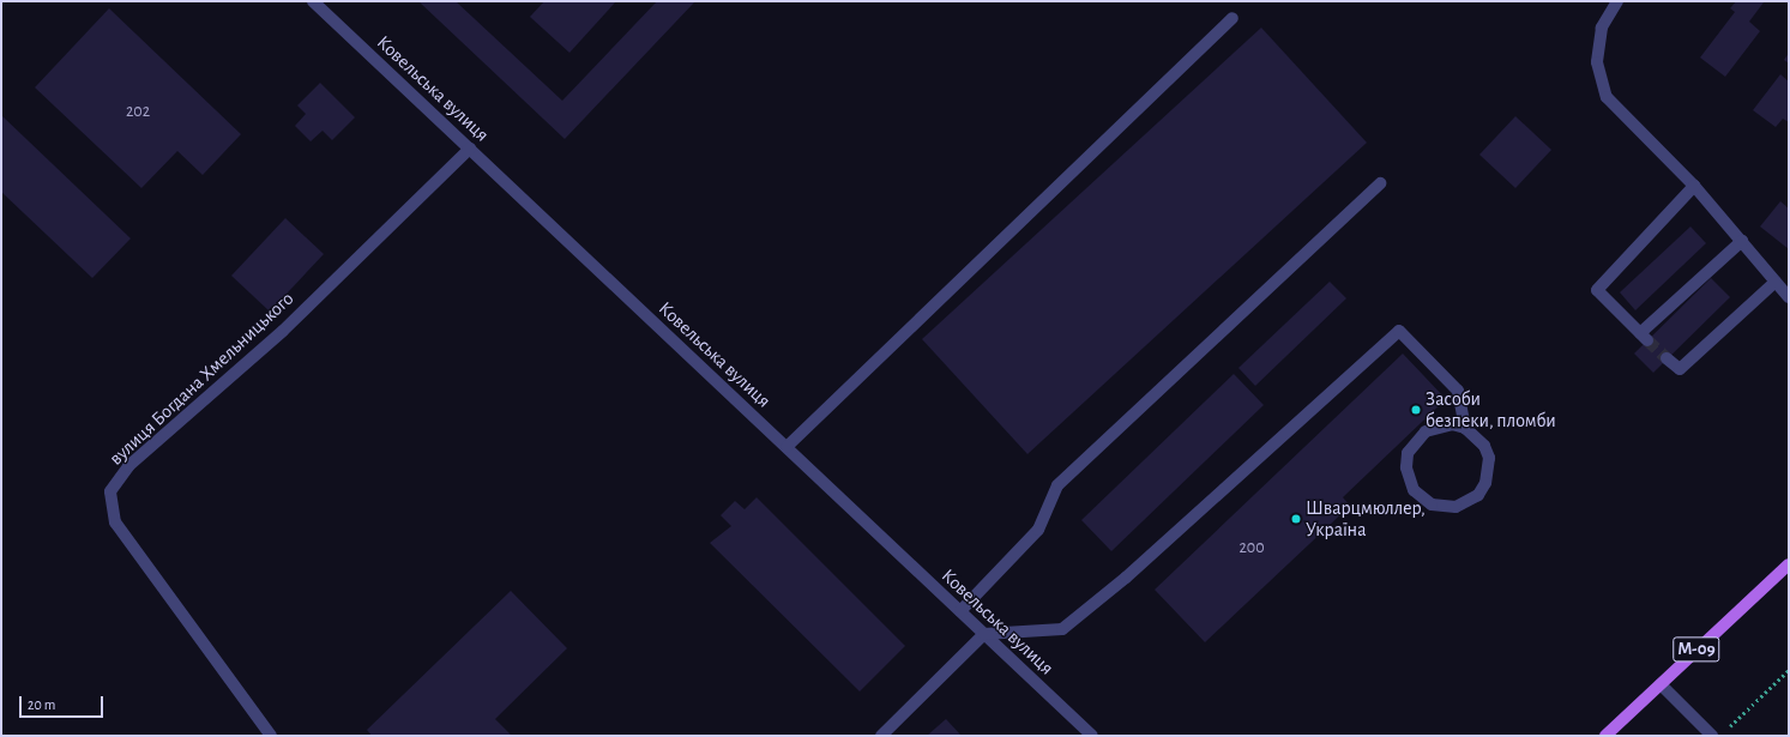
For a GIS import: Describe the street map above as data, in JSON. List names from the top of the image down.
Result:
{
  "streets": {
    "main road": ["М-09"],
    "street": ["Ковельська вулиця", "вулиця Богдана Хмельницького"]
  },
  "crossings": [
    ["Ковельська вулиця", "вулиця Богдана Хмельницького"]
  ],
  "places": ["Засоби безпеки, пломби", "Шварцмюллер, Україна"],
  "house_numbers": ["202", "200"],
  "scale_bar": "20 m"
}
